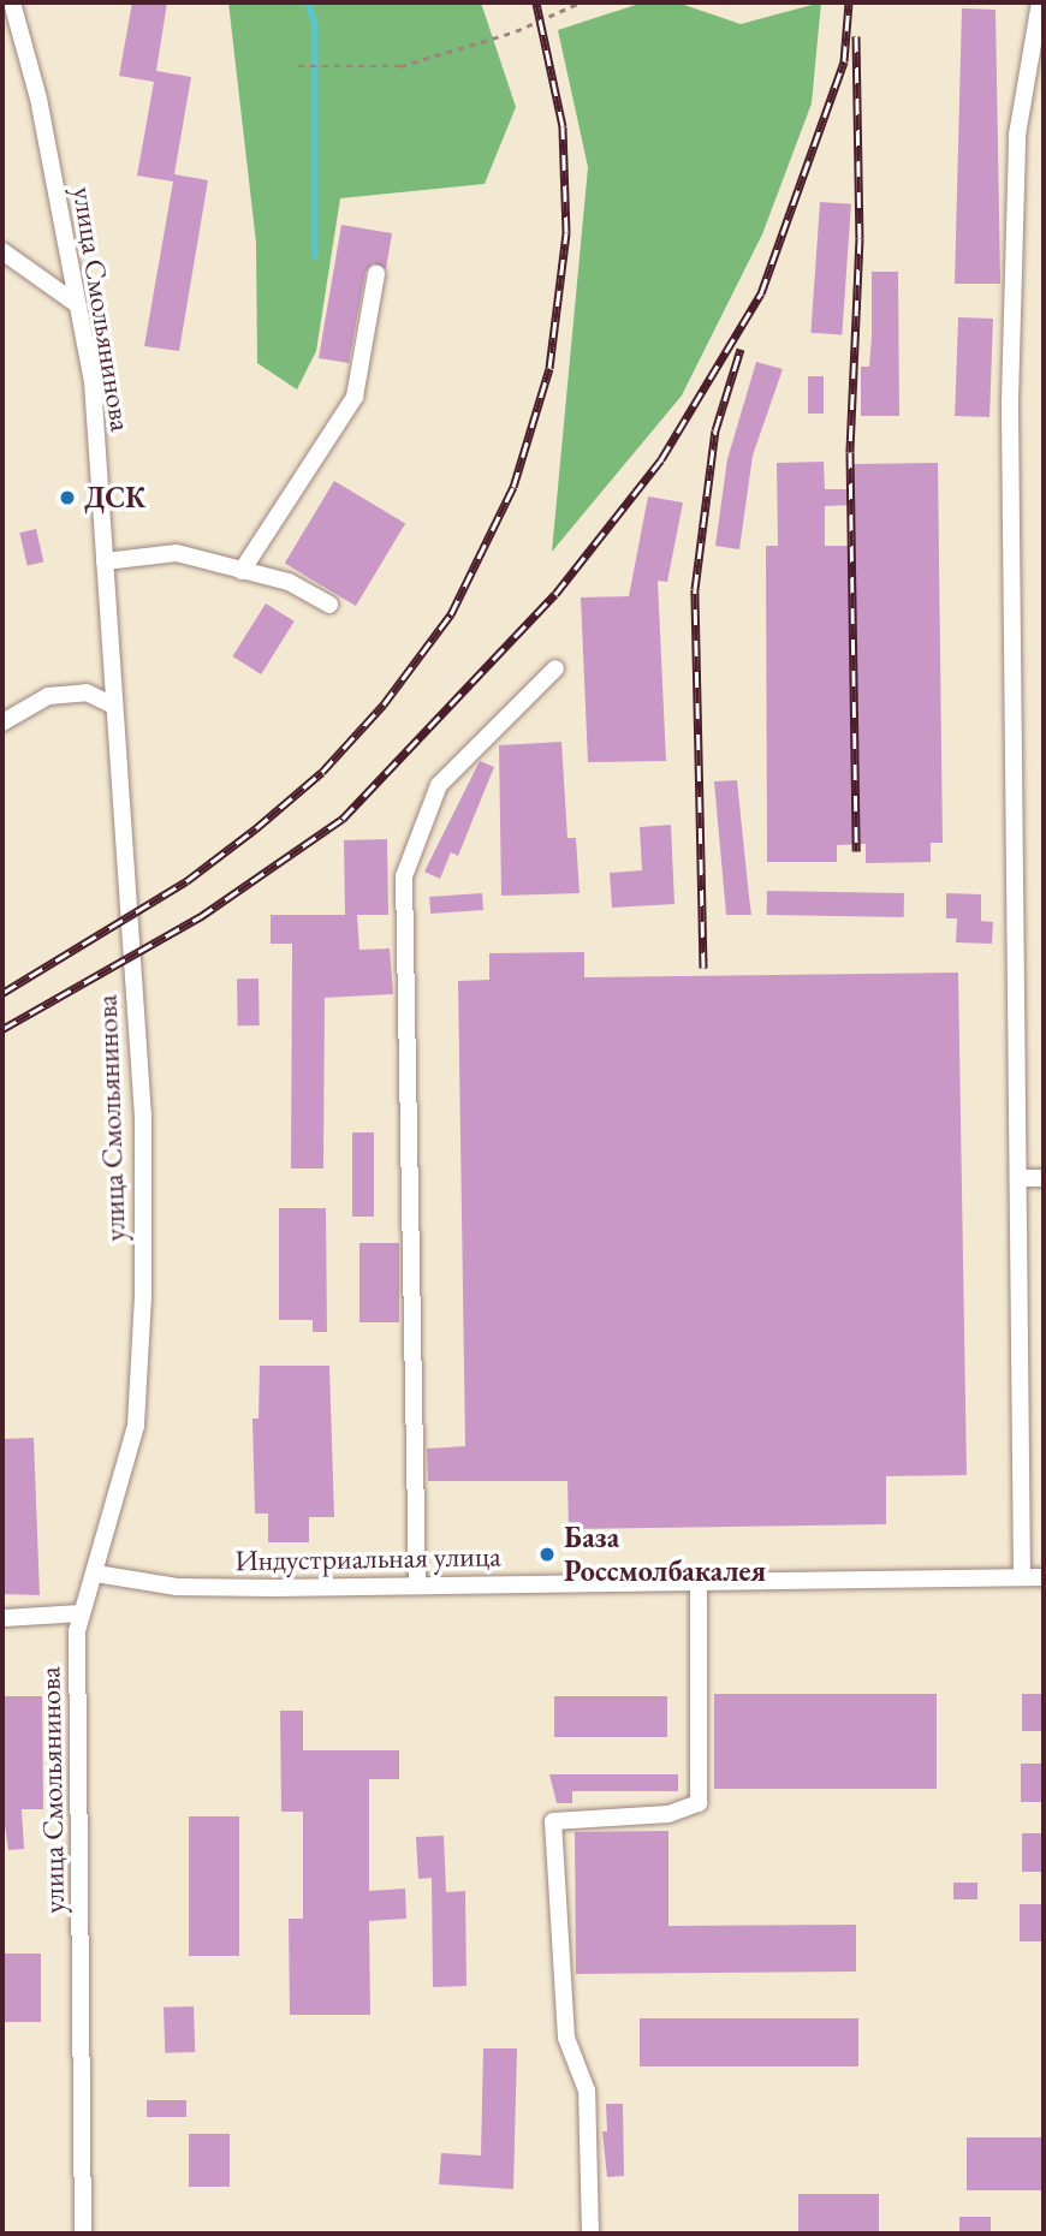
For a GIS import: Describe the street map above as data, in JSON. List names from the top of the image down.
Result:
{
  "streets": {
    "street": ["улица Смольянинова", "Индустриальная улица"]
  },
  "crossings": [
    ["улица Смольянинова", "Индустриальная улица"]
  ],
  "places": ["ДСК", "База Россмолбакалея"]
}
